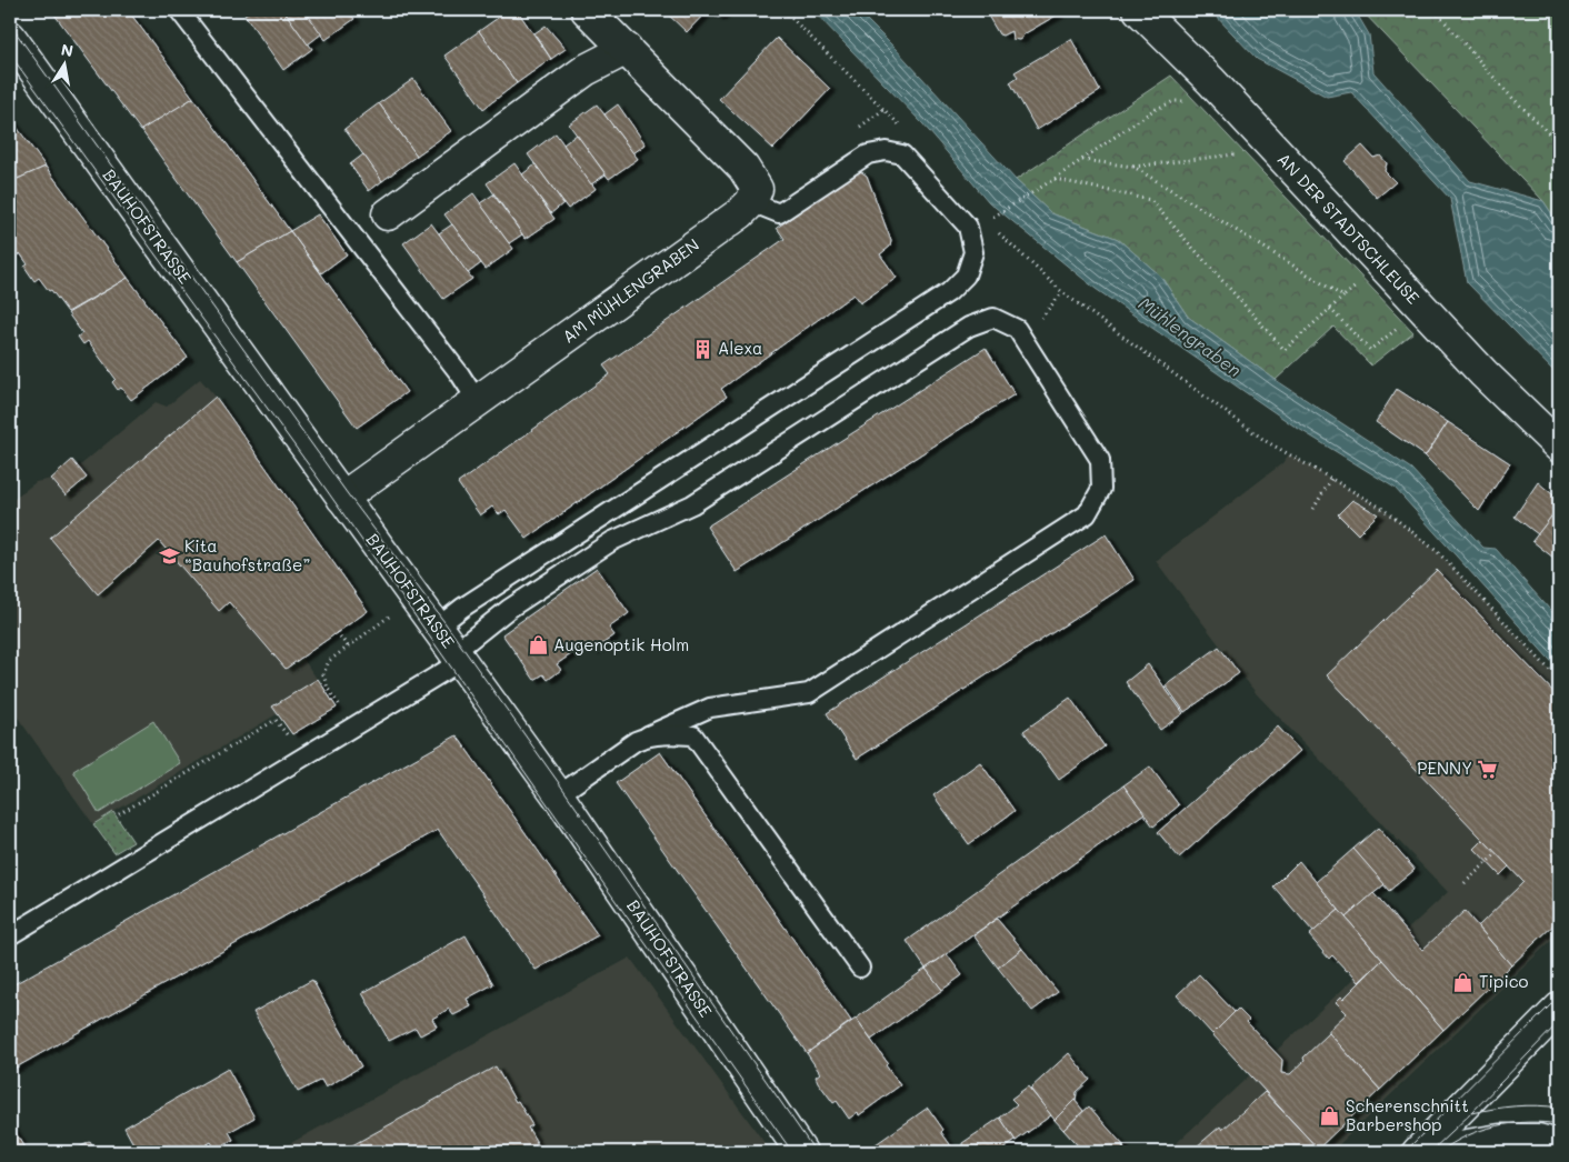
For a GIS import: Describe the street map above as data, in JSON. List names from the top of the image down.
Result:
{
  "streets": {
    "street": ["BAUHOFSTRASSE", "AN DER STADTSCHLEUSE", "AM MÜHLENGRABEN"]
  },
  "crossings": [
    ["BAUHOFSTRASSE", "AM MÜHLENGRABEN"]
  ],
  "water": ["Mühlengraben"],
  "places": {
    "building": ["Alexa"],
    "school or university": ["Kita “Bauhofstraße”"],
    "shop": ["Augenoptik Holm", "Tipico", "Scherenschnitt Barbershop"],
    "supermarket": ["PENNY"]
  },
  "north": "top"
}
